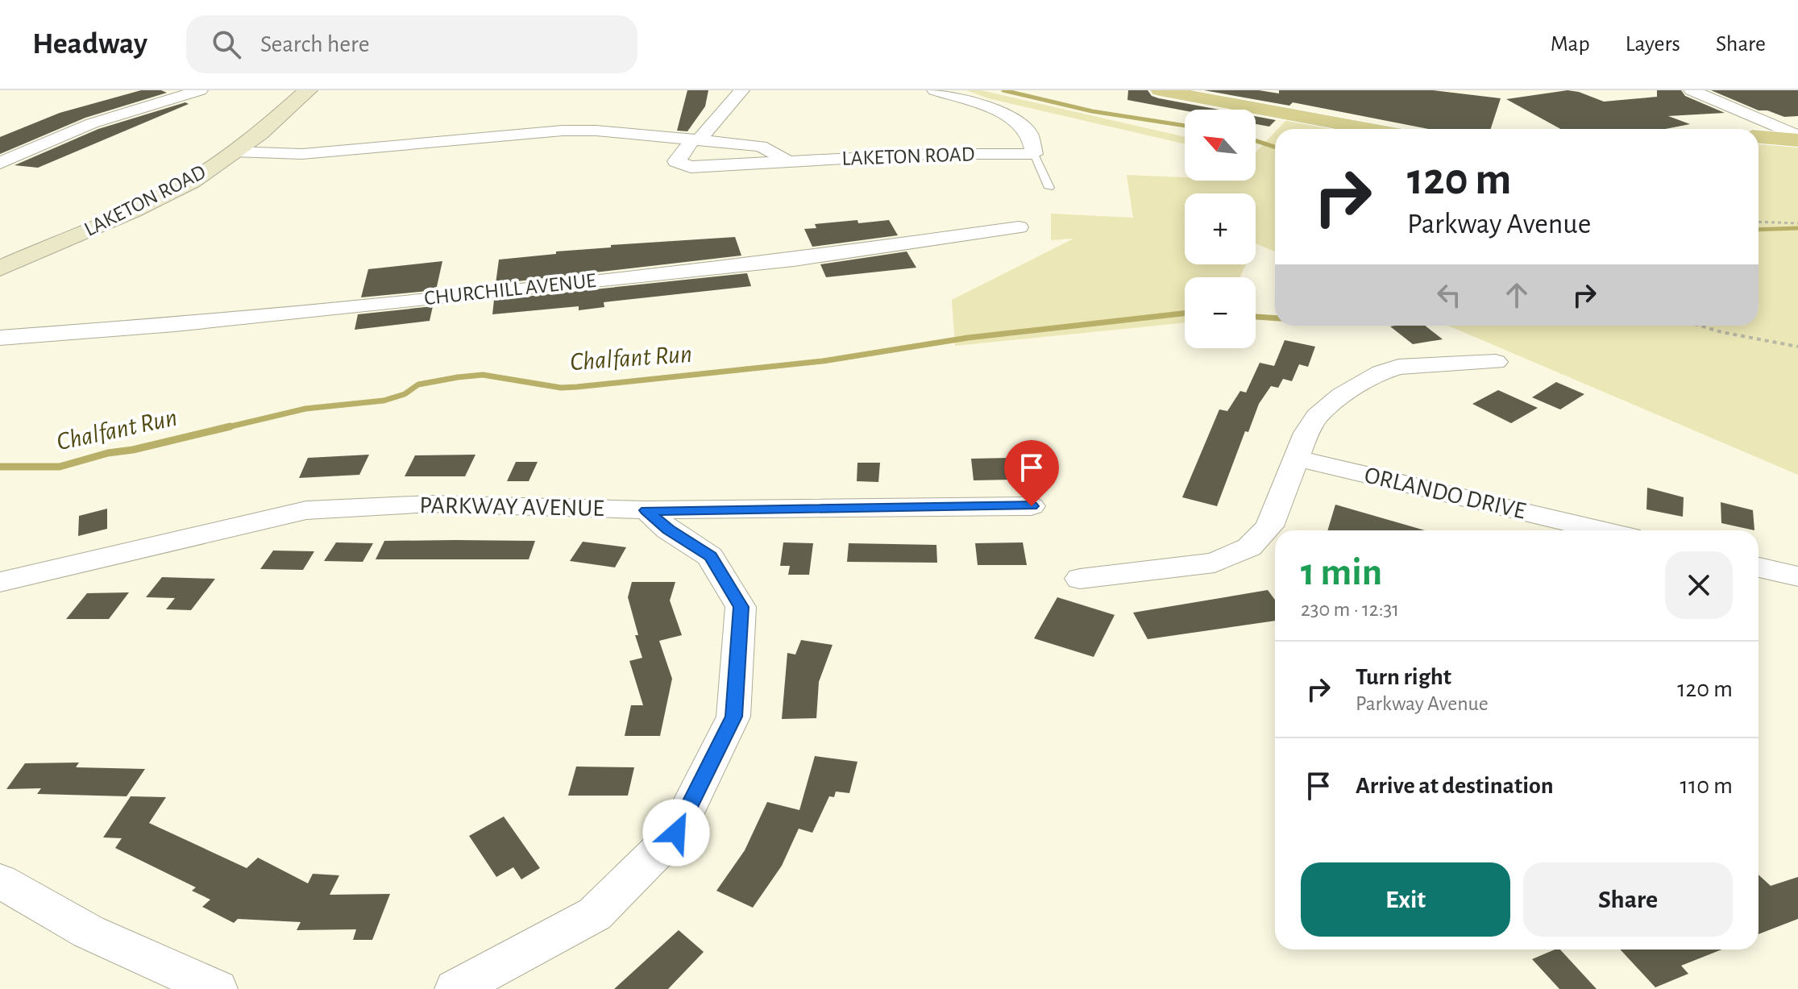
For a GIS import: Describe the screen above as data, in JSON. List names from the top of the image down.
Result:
{
  "streets": {
    "street": [
      "LAKETON ROAD",
      "CHURCHILL AVENUE",
      "ORLANDO DRIVE",
      "PARKWAY AVENUE"
    ]
  },
  "water": ["Chalfant Run"],
  "north": "top left",
  "page": {
    "header": "Headway",
    "search": "Search here",
    "nav": ["Map", "Layers", "Share"],
    "map_buttons": ["+", "−"],
    "turn": ["120 m", "Parkway Avenue"],
    "heading": ["1 min", "230 m · 12:31"],
    "list": [
      {
        "name": "Turn right",
        "note": "Parkway Avenue",
        "value": "120 m"
      },
      {
        "name": "Arrive at destination",
        "value": "110 m"
      }
    ],
    "buttons": ["Exit", "Share"]
  }
}
